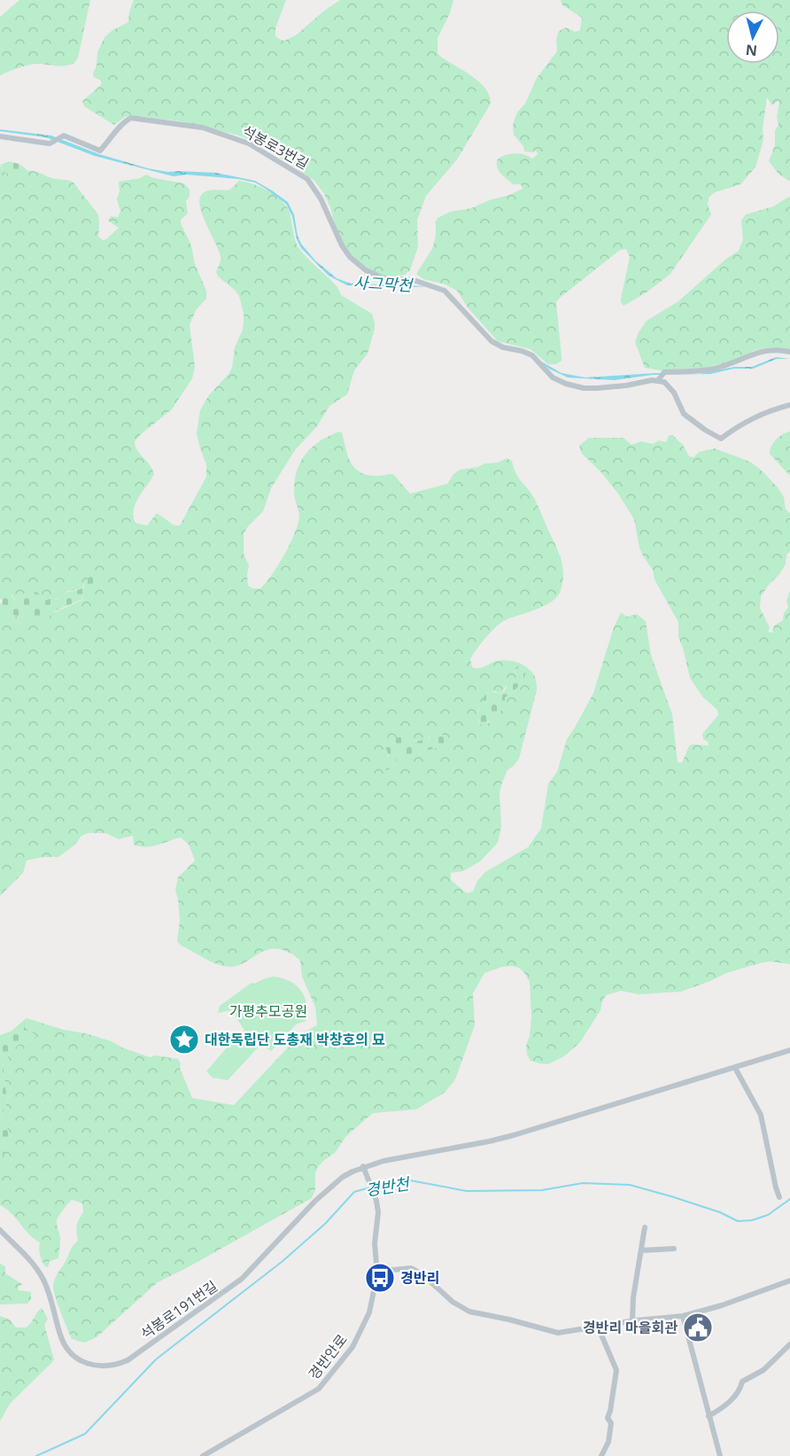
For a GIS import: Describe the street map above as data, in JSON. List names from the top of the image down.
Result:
{
  "streets": {
    "street": ["석봉로3번길", "석봉로191번길", "경반안로"]
  },
  "crossings": [
    ["석봉로191번길", "경반안로"]
  ],
  "water": ["사그막천", "경반천"],
  "parks": ["가평추모공원"],
  "places": {
    "place": ["대한독립단 도총재 박창호의 묘"],
    "bus stop": ["경반리"],
    "public building": ["경반리 마을회관"]
  },
  "north": "bottom"
}
